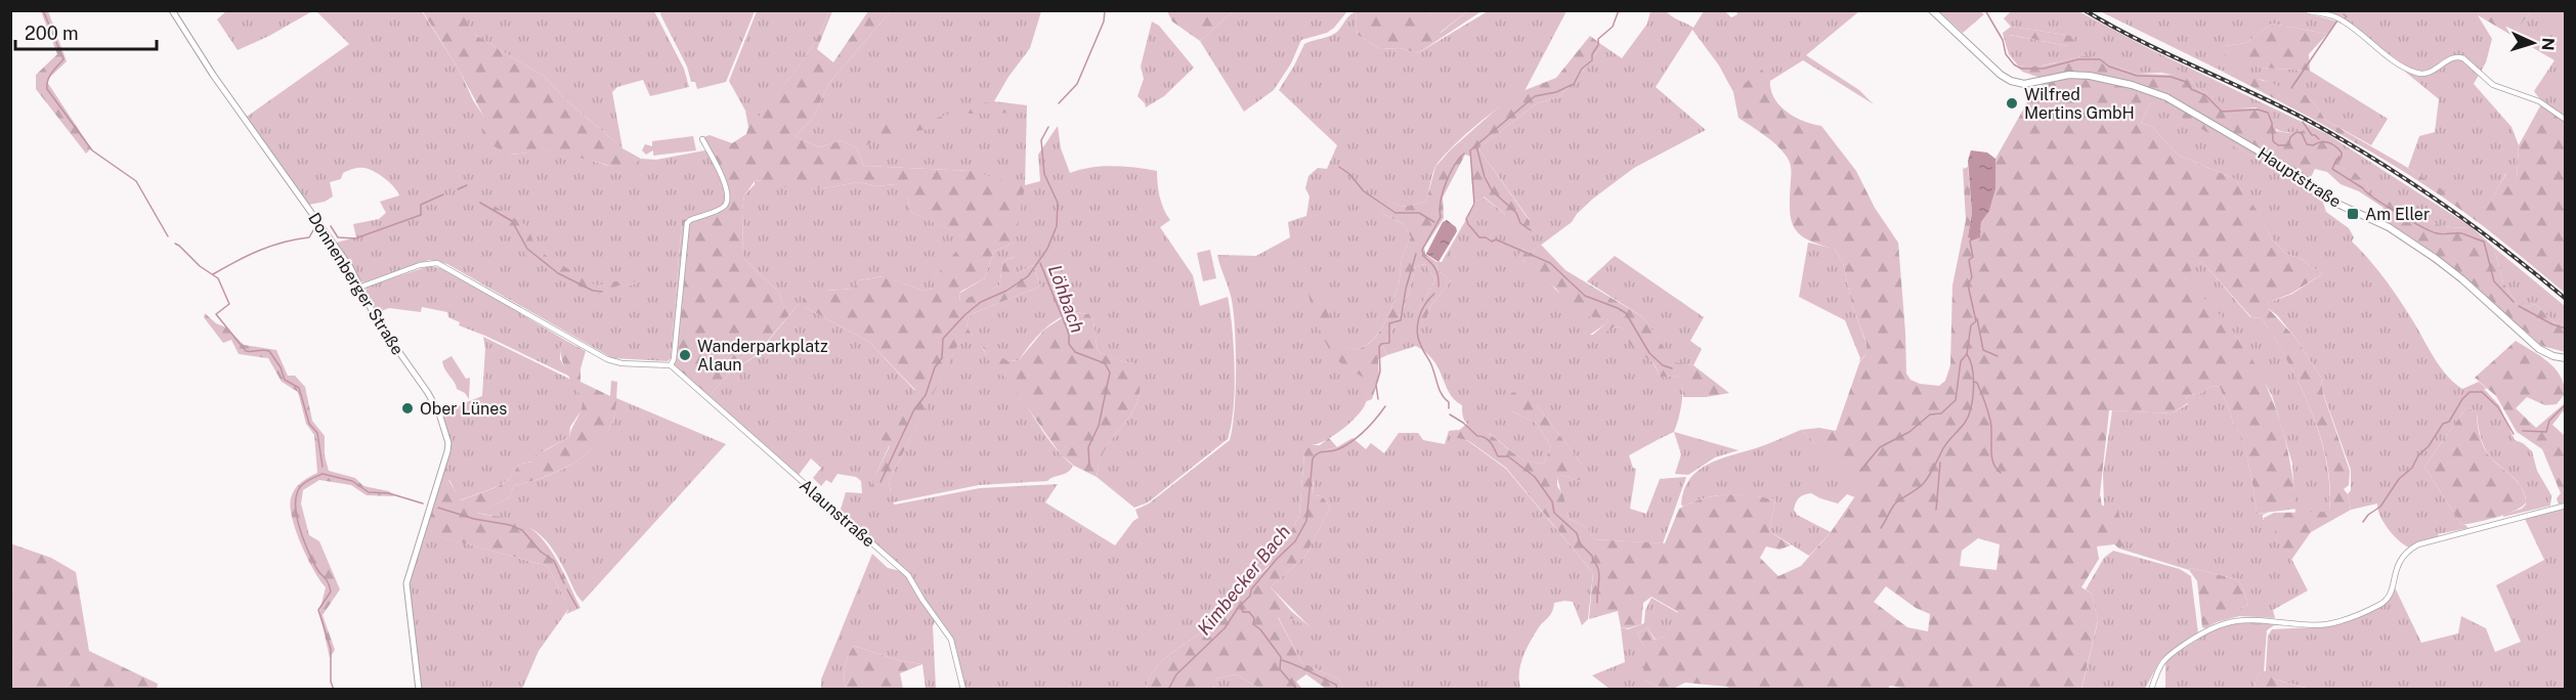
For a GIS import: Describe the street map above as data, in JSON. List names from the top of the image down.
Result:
{
  "streets": {
    "main road": ["Hauptstraße"],
    "street": ["Donnenberger Straße", "Alaunstraße"]
  },
  "water": ["Löhbach", "Kimbecker Bach"],
  "places": {
    "other": ["Wilfred Mertins GmbH", "Wanderparkplatz Alaun", "Ober Lünes"],
    "transit": ["Am Eller"]
  },
  "scale_bar": "200 m",
  "north": "right"
}
